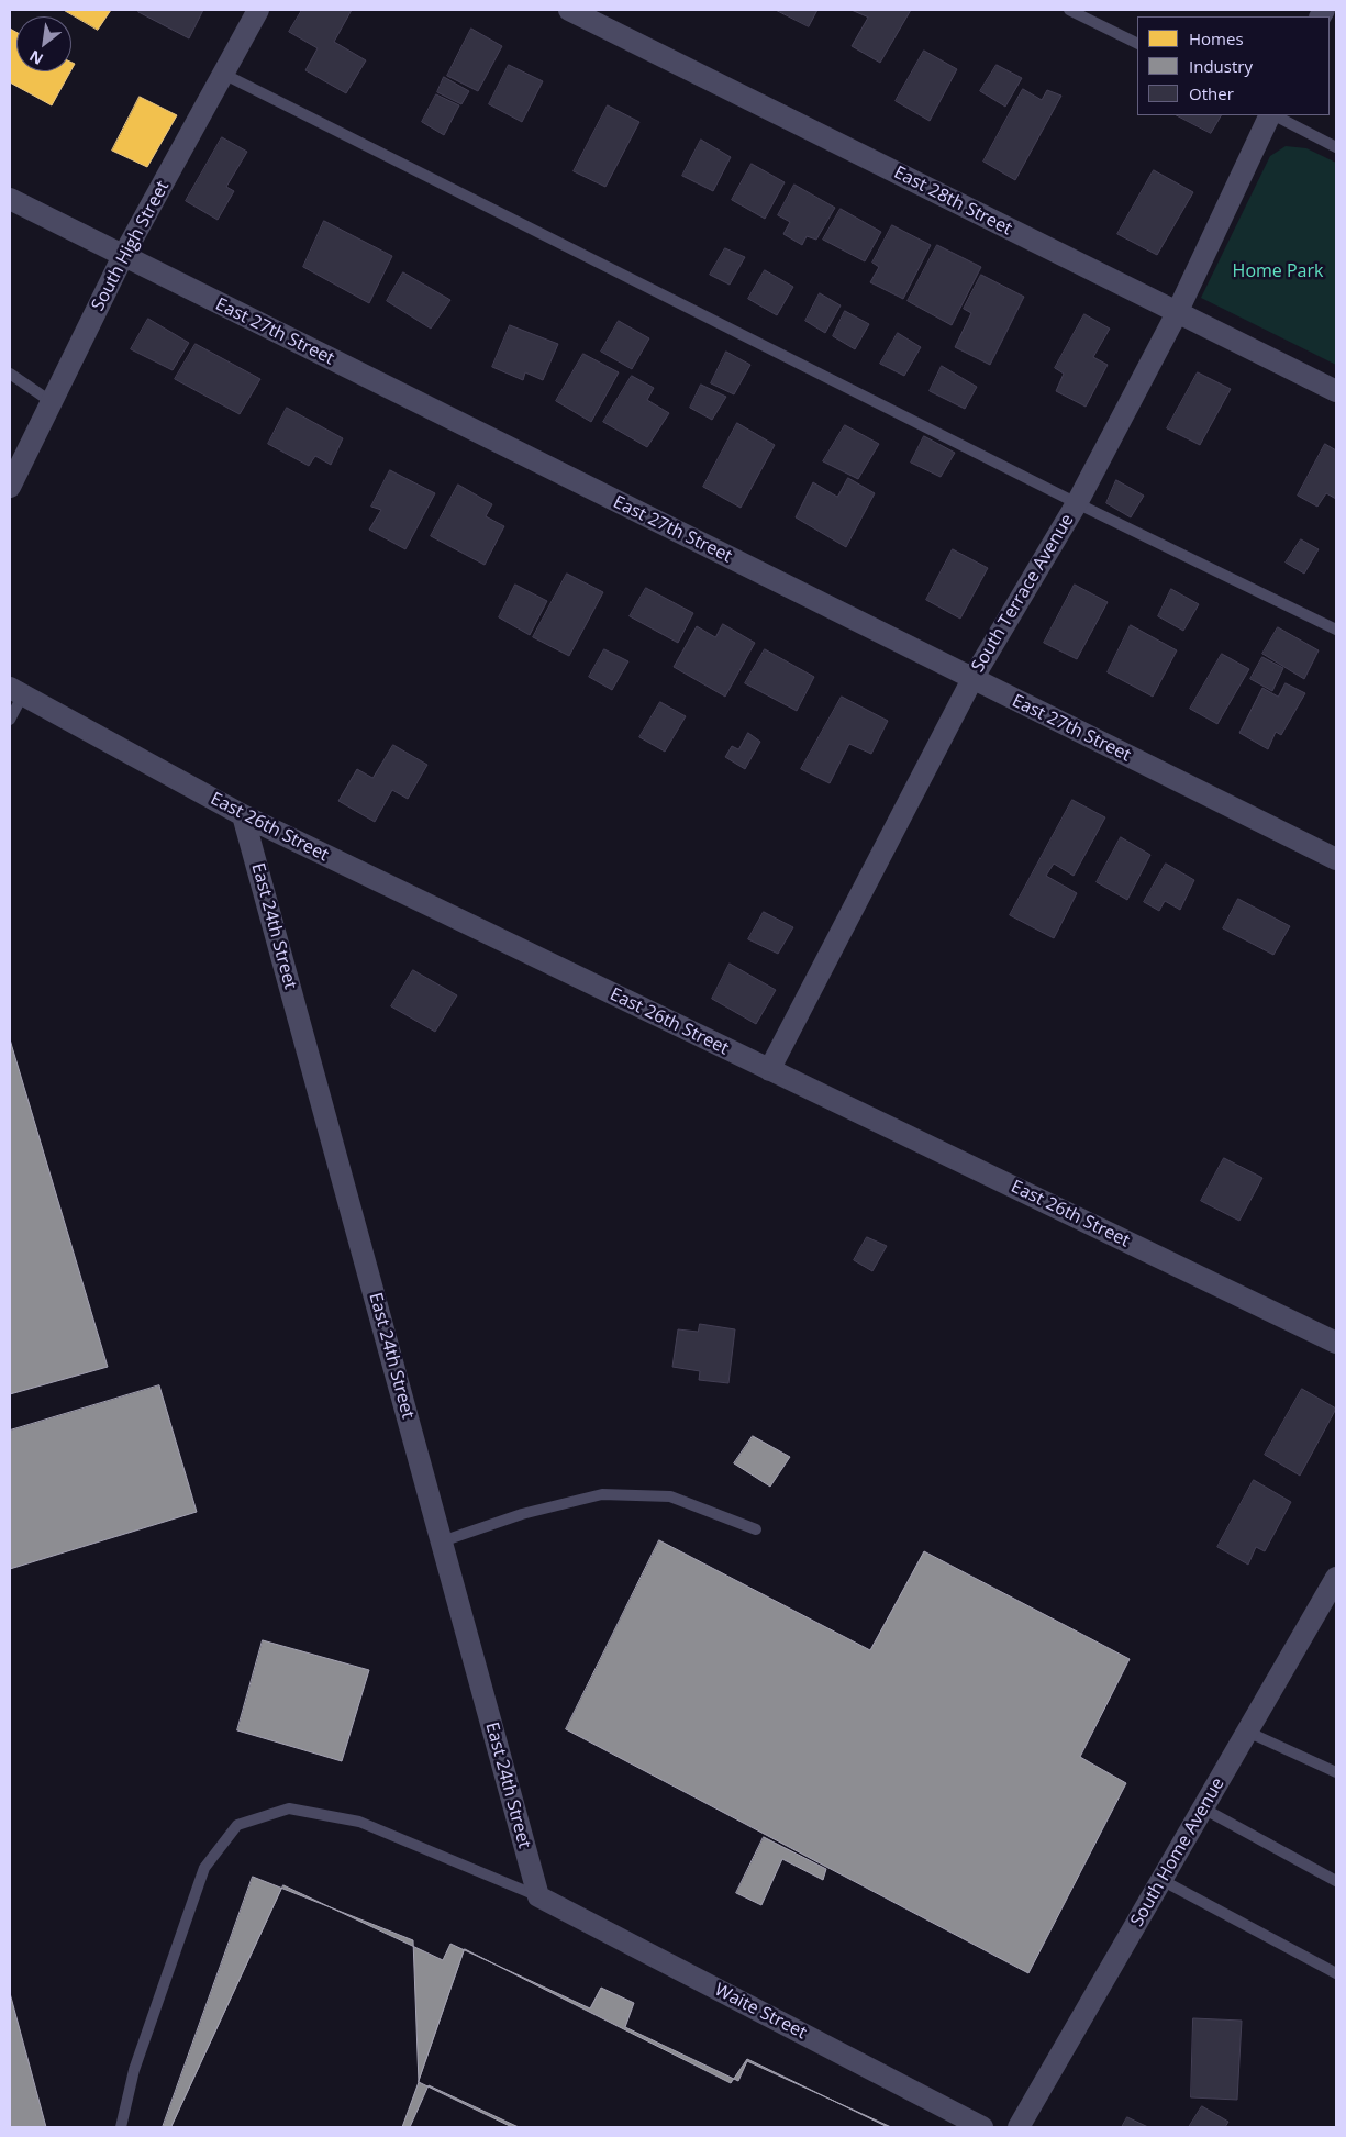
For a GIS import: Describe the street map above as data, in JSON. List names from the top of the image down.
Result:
{
  "streets": {
    "street": [
      "East 28th Street",
      "South High Street",
      "East 27th Street",
      "South Terrace Avenue",
      "East 26th Street",
      "East 24th Street",
      "South Home Avenue",
      "Waite Street"
    ]
  },
  "crossings": [
    ["East 28th Street", "South Terrace Avenue"],
    ["South High Street", "East 27th Street"],
    ["East 27th Street", "South Terrace Avenue"],
    ["South Terrace Avenue", "East 26th Street"],
    ["East 26th Street", "East 24th Street"],
    ["East 24th Street", "Waite Street"]
  ],
  "parks": ["Home Park"],
  "legend": ["Homes", "Industry", "Other"],
  "north": "bottom left"
}
